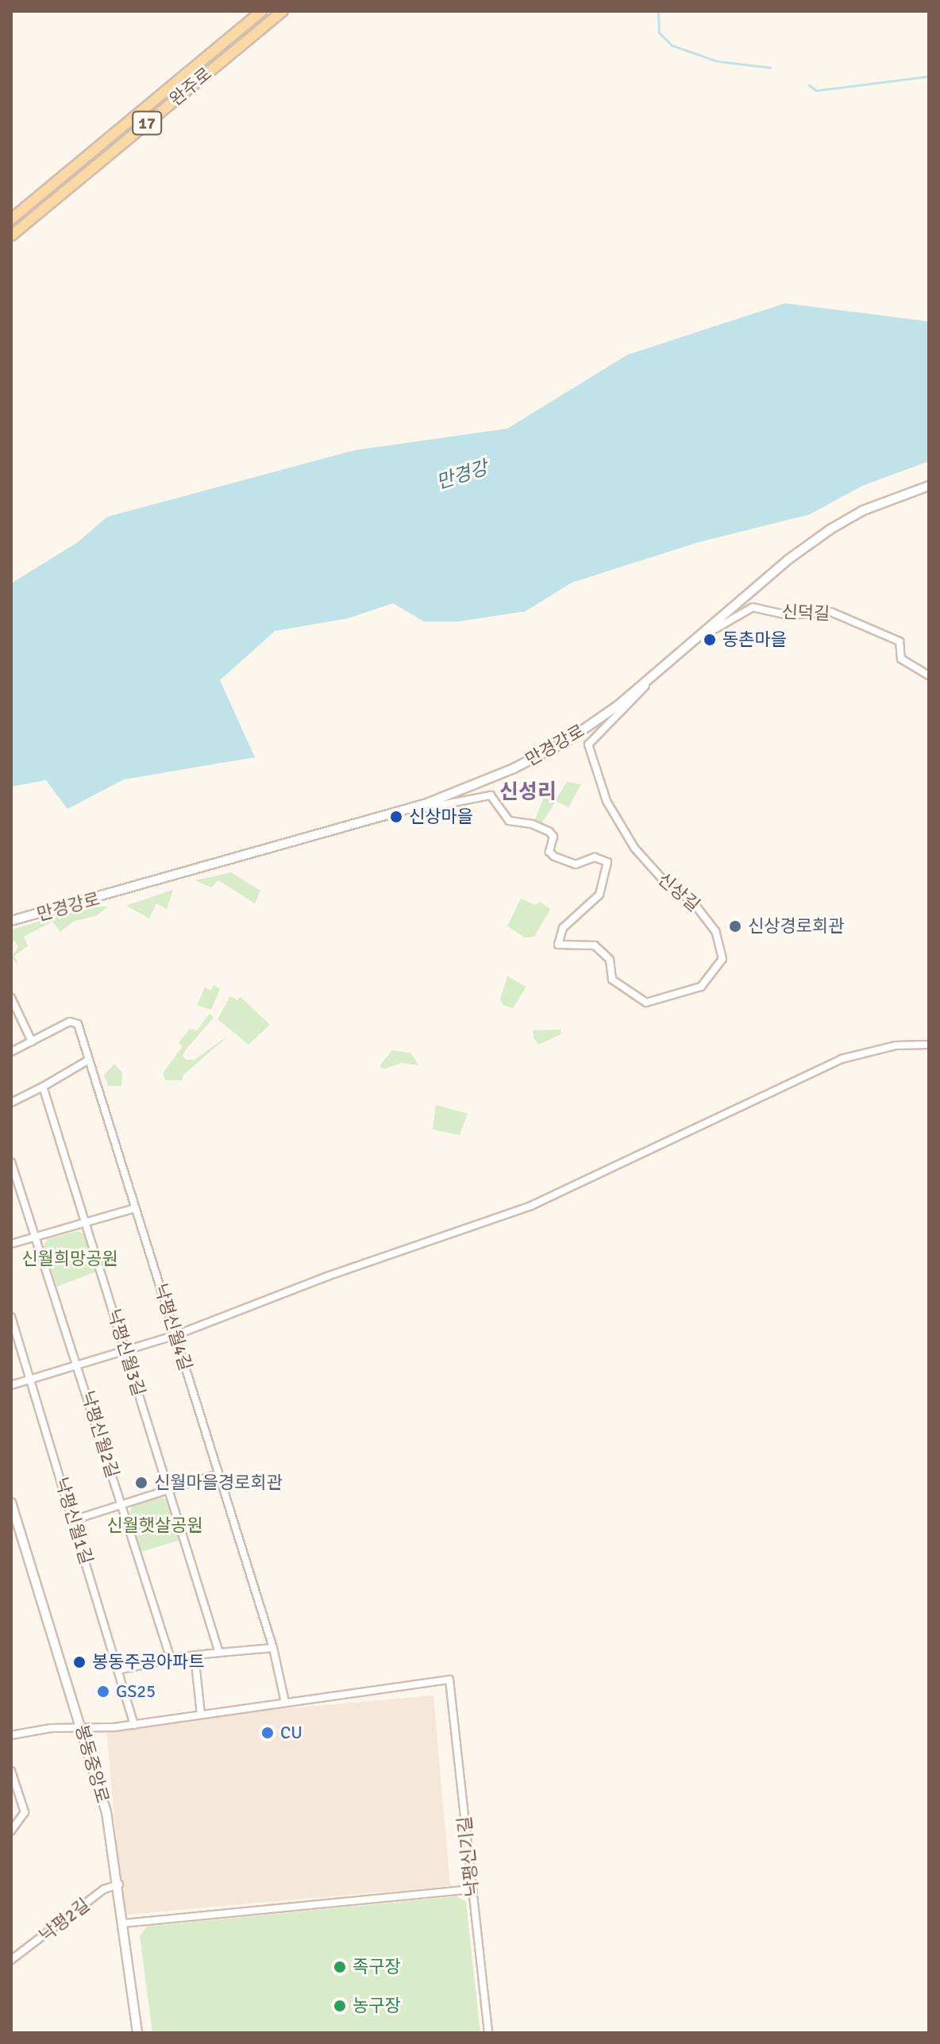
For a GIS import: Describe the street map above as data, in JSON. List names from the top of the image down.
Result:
{
  "streets": {
    "main road": ["완주로", "17"],
    "street": [
      "신덕길",
      "만경강로",
      "신상길",
      "낙평신월4길",
      "낙평신월3길",
      "낙평신월2길",
      "낙평신월1길",
      "봉동중앙로",
      "낙평신기길",
      "낙평2길"
    ]
  },
  "crossings": [
    ["신덕길", "만경강로"],
    ["만경강로", "신상길"],
    ["낙평신월4길", "낙평신기길"],
    ["봉동중앙로", "낙평2길"]
  ],
  "districts": ["신성리"],
  "water": ["만경강"],
  "parks": ["신월희망공원", "신월햇살공원"],
  "places": [
    "동촌마을",
    "신상마을",
    "신상경로회관",
    "신월마을경로회관",
    "봉동주공아파트",
    "GS25",
    "CU",
    "족구장",
    "농구장"
  ]
}
